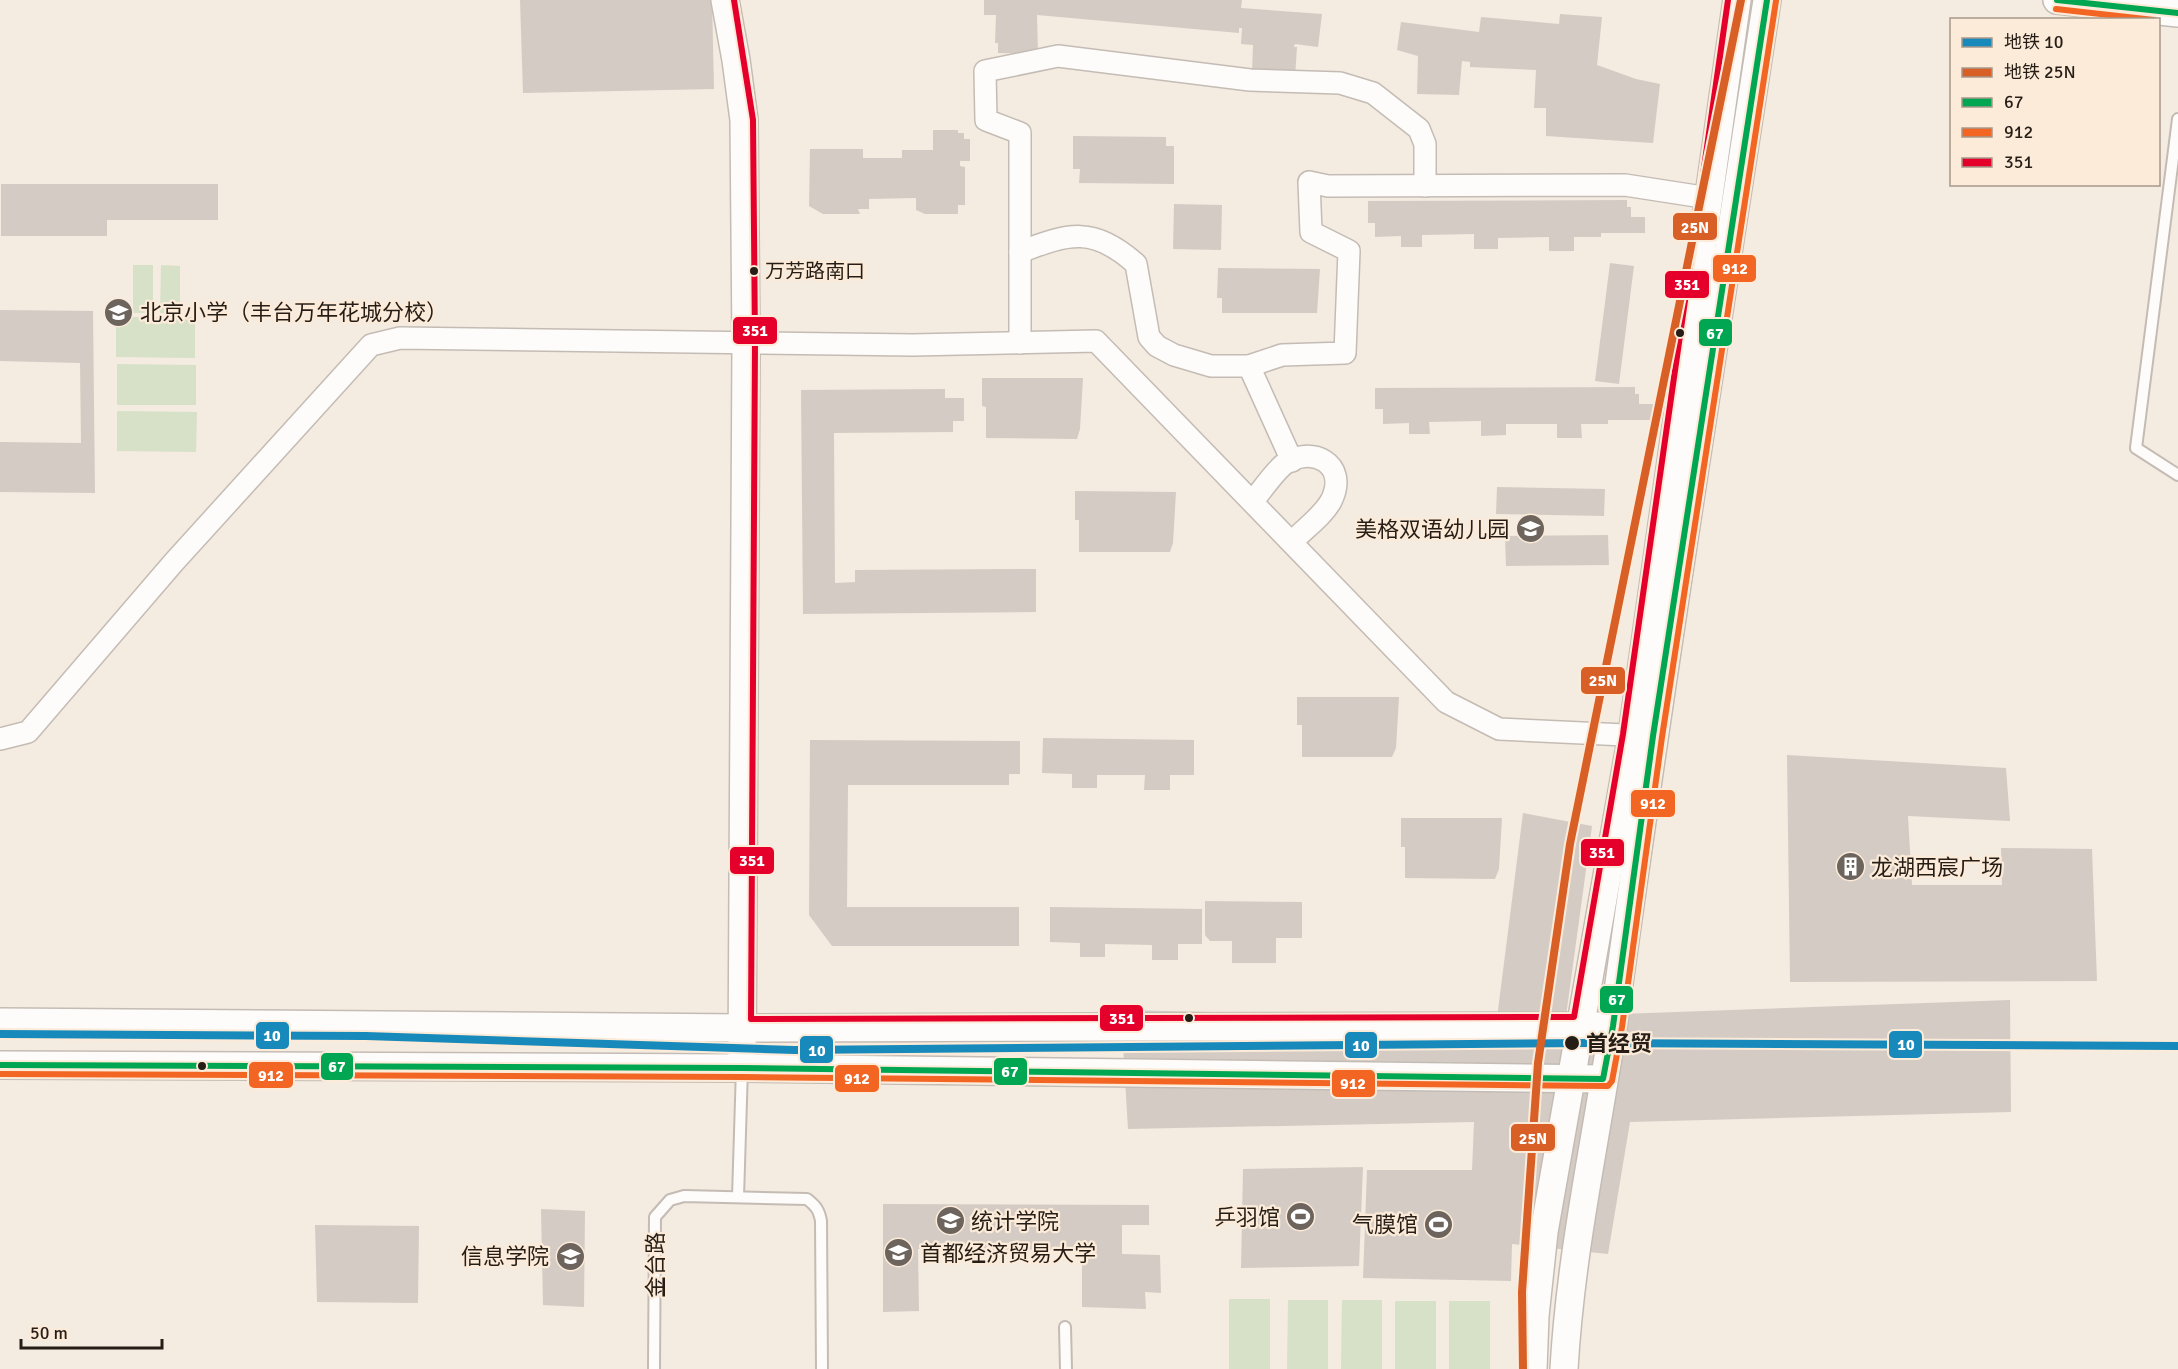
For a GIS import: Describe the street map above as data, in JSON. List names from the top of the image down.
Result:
{
  "streets": {
    "lane": ["金台路"]
  },
  "places": {
    "other": ["万芳路南口", "首经贸"],
    "school or university": [
      "北京小学（丰台万年花城分校）",
      "美格双语幼儿园",
      "统计学院",
      "首都经济贸易大学",
      "信息学院"
    ],
    "building": ["龙湖西宸广场"],
    "sports": ["乒羽馆", "气膜馆"]
  },
  "lines": [
    "metro line 25N",
    "transit line 67",
    "transit line 351",
    "transit line 912",
    "metro line 10"
  ],
  "legend": [
    "地铁 10",
    "地铁 25N",
    "67",
    "912",
    "351"
  ],
  "scale_bar": "50 m"
}
